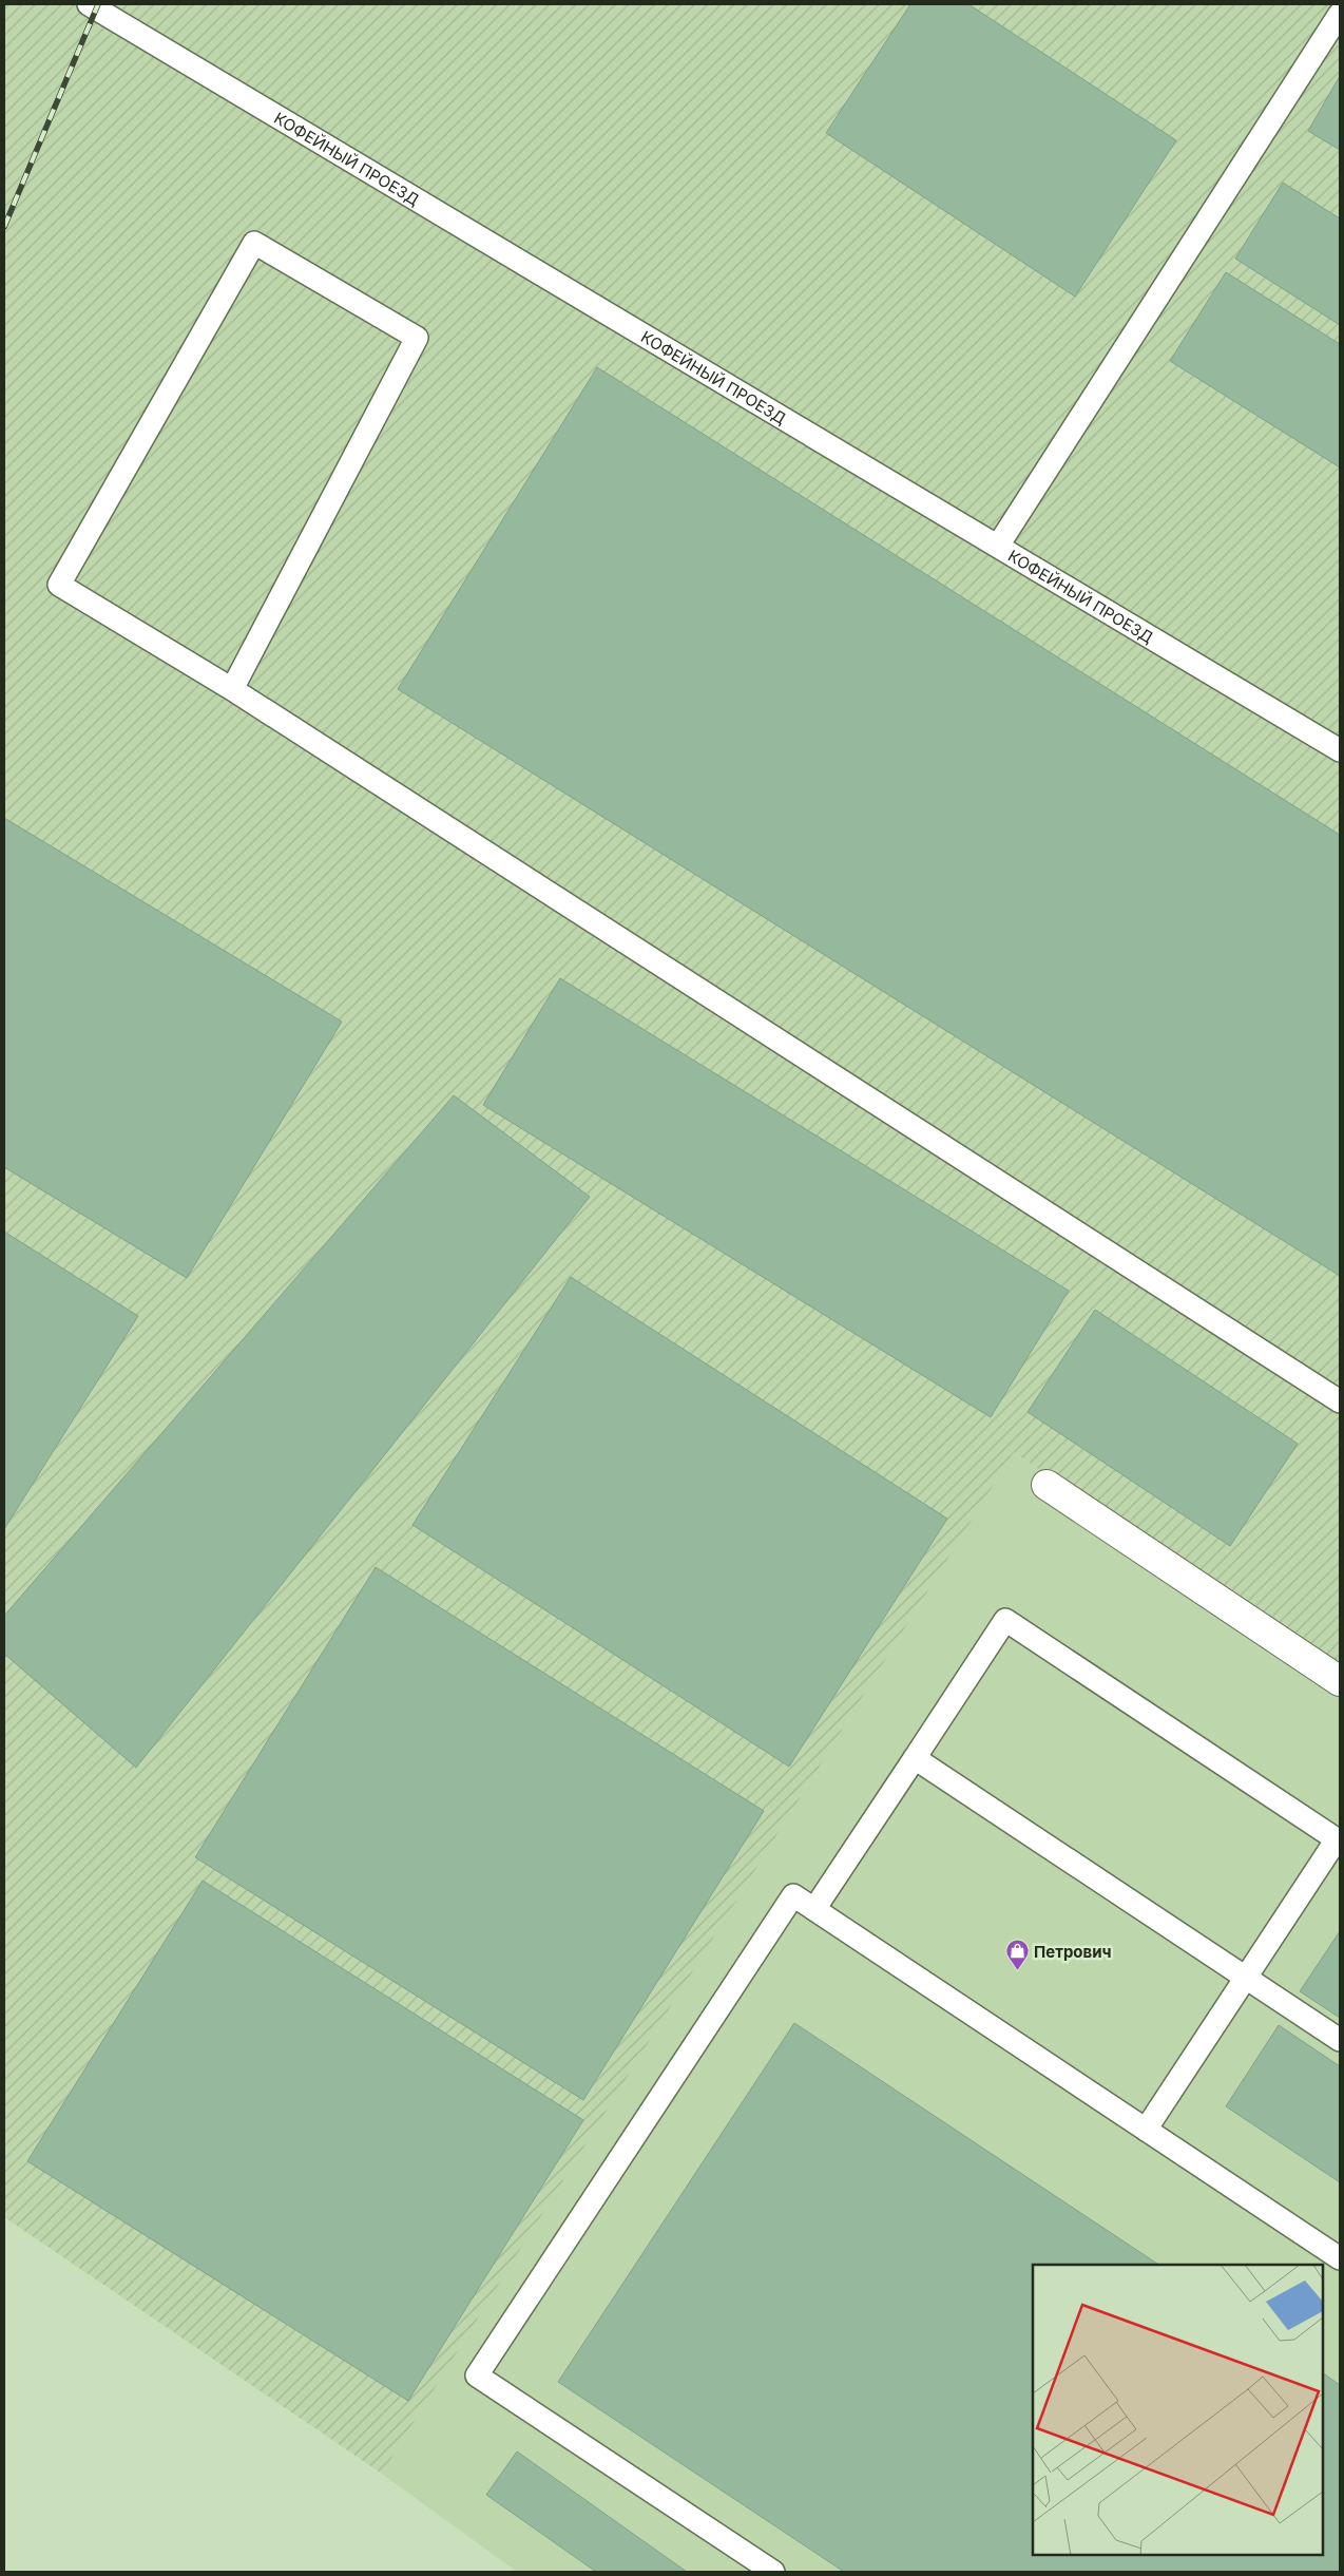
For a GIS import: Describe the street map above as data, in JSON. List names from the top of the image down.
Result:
{
  "streets": {
    "lane": ["КОФЕЙНЫЙ ПРОЕЗД"]
  },
  "places": {
    "shop": ["Петрович"]
  }
}
